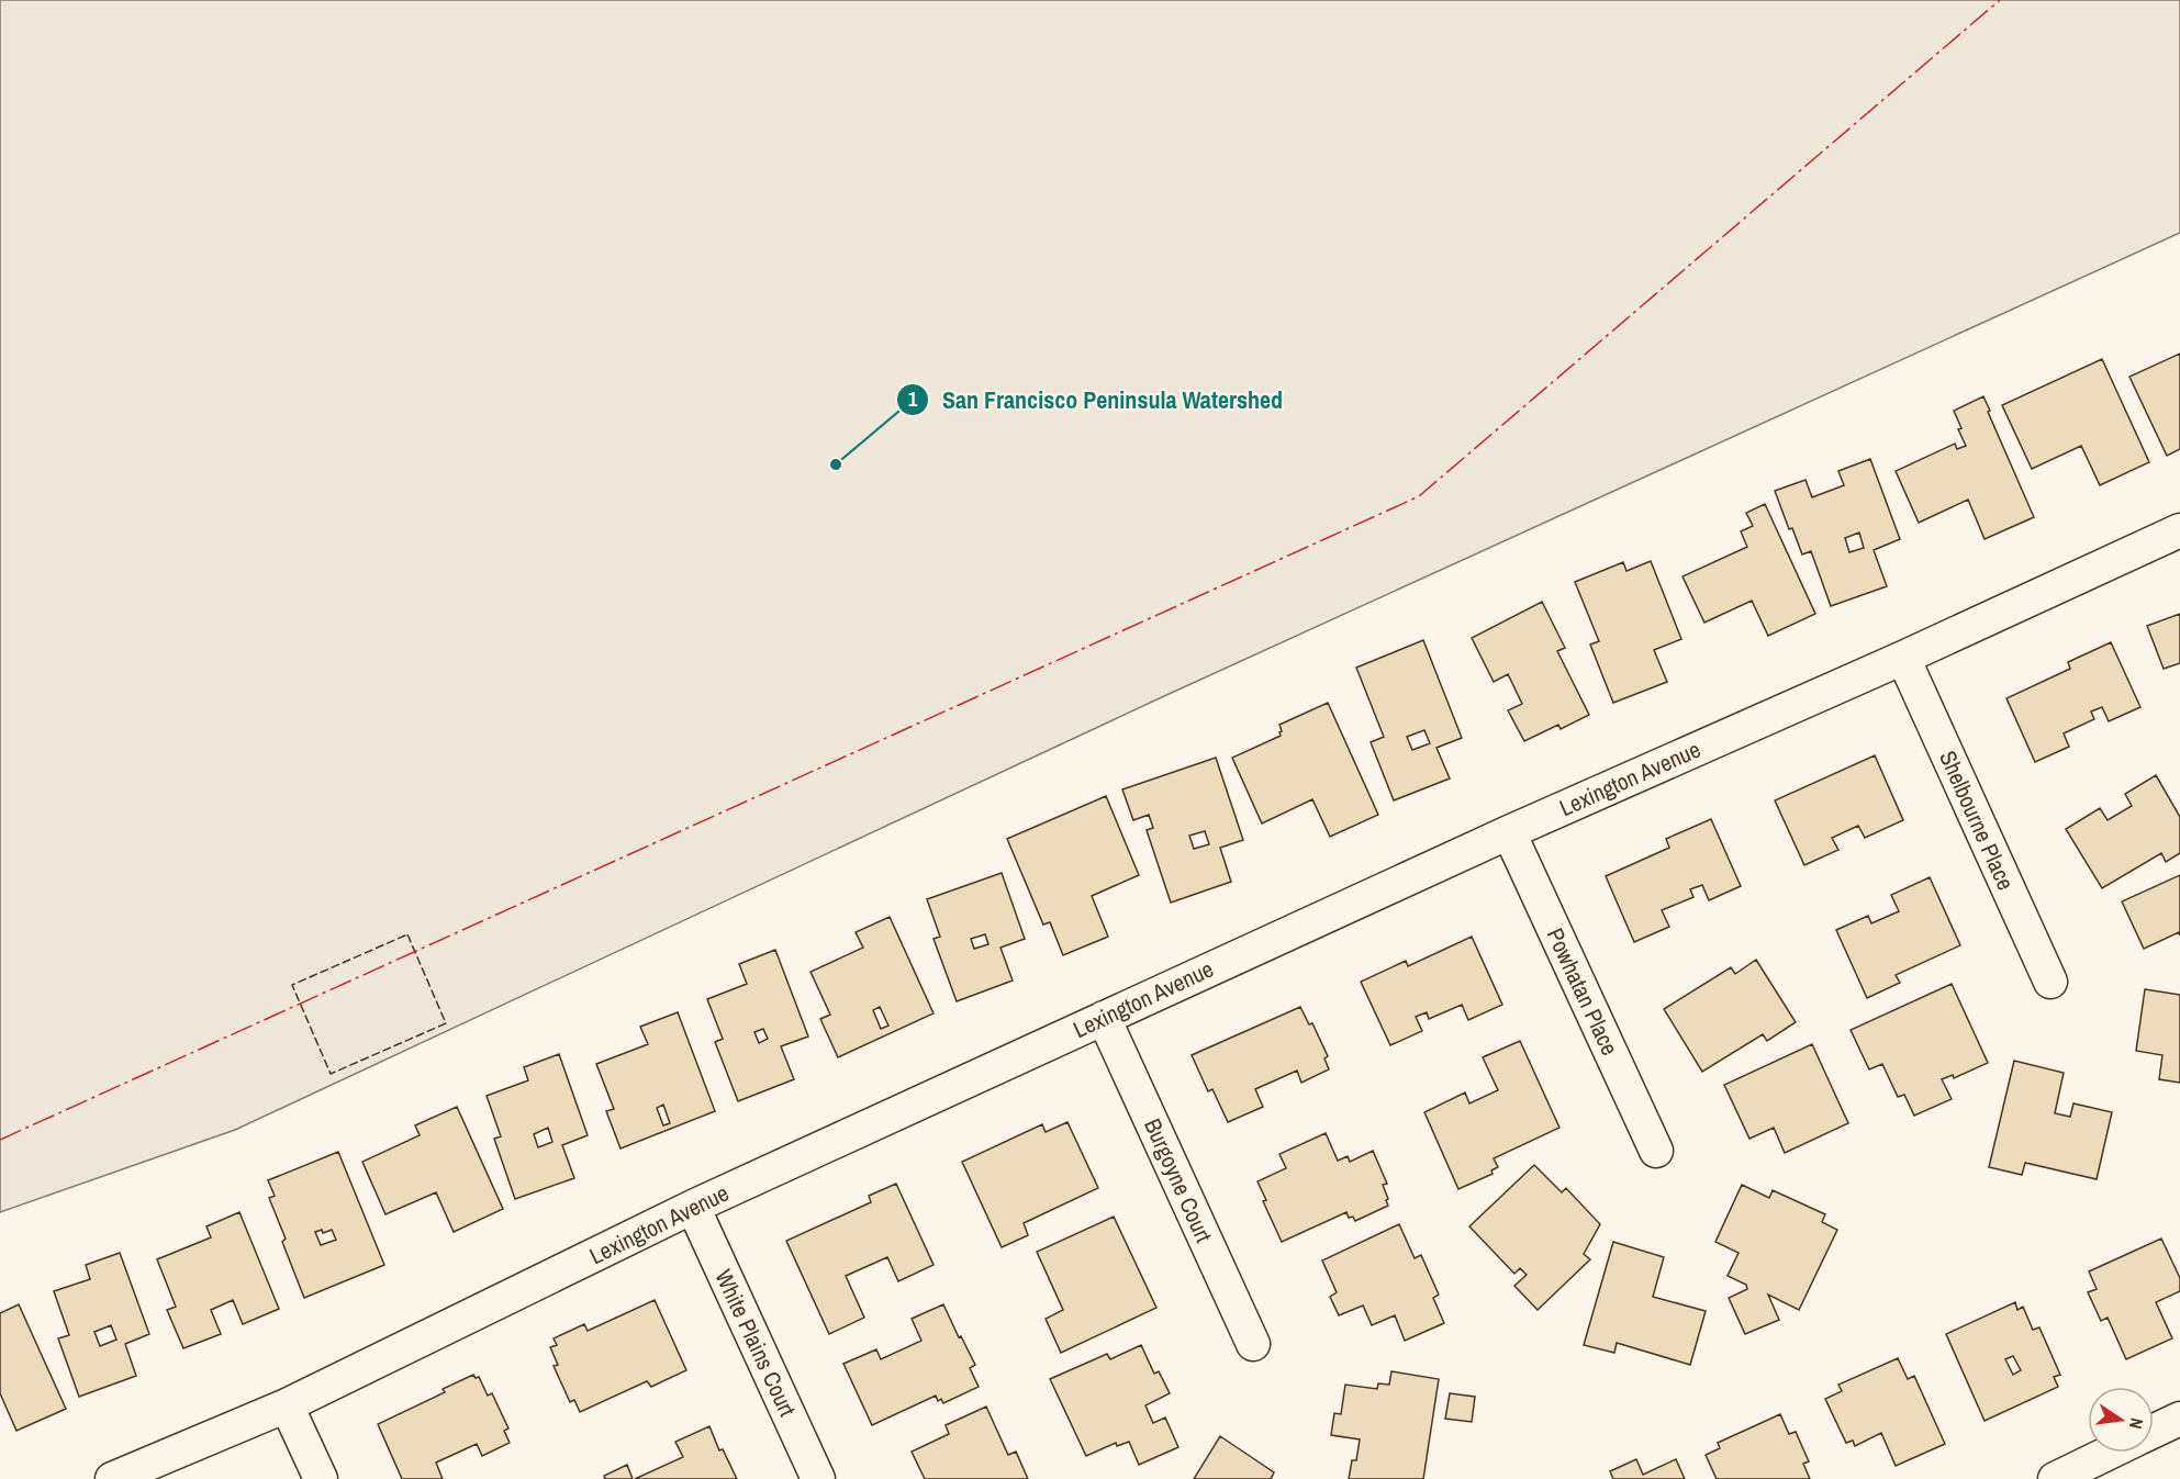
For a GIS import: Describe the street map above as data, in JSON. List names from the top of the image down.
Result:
{
  "streets": {
    "street": [
      "Lexington Avenue",
      "Shelbourne Place",
      "Powhatan Place",
      "Burgoyne Court",
      "White Plains Court"
    ]
  },
  "crossings": [
    ["Lexington Avenue", "Shelbourne Place"],
    ["Lexington Avenue", "Powhatan Place"],
    ["Lexington Avenue", "Burgoyne Court"],
    ["Lexington Avenue", "White Plains Court"]
  ],
  "places": ["San Francisco Peninsula Watershed"],
  "north": "right"
}
